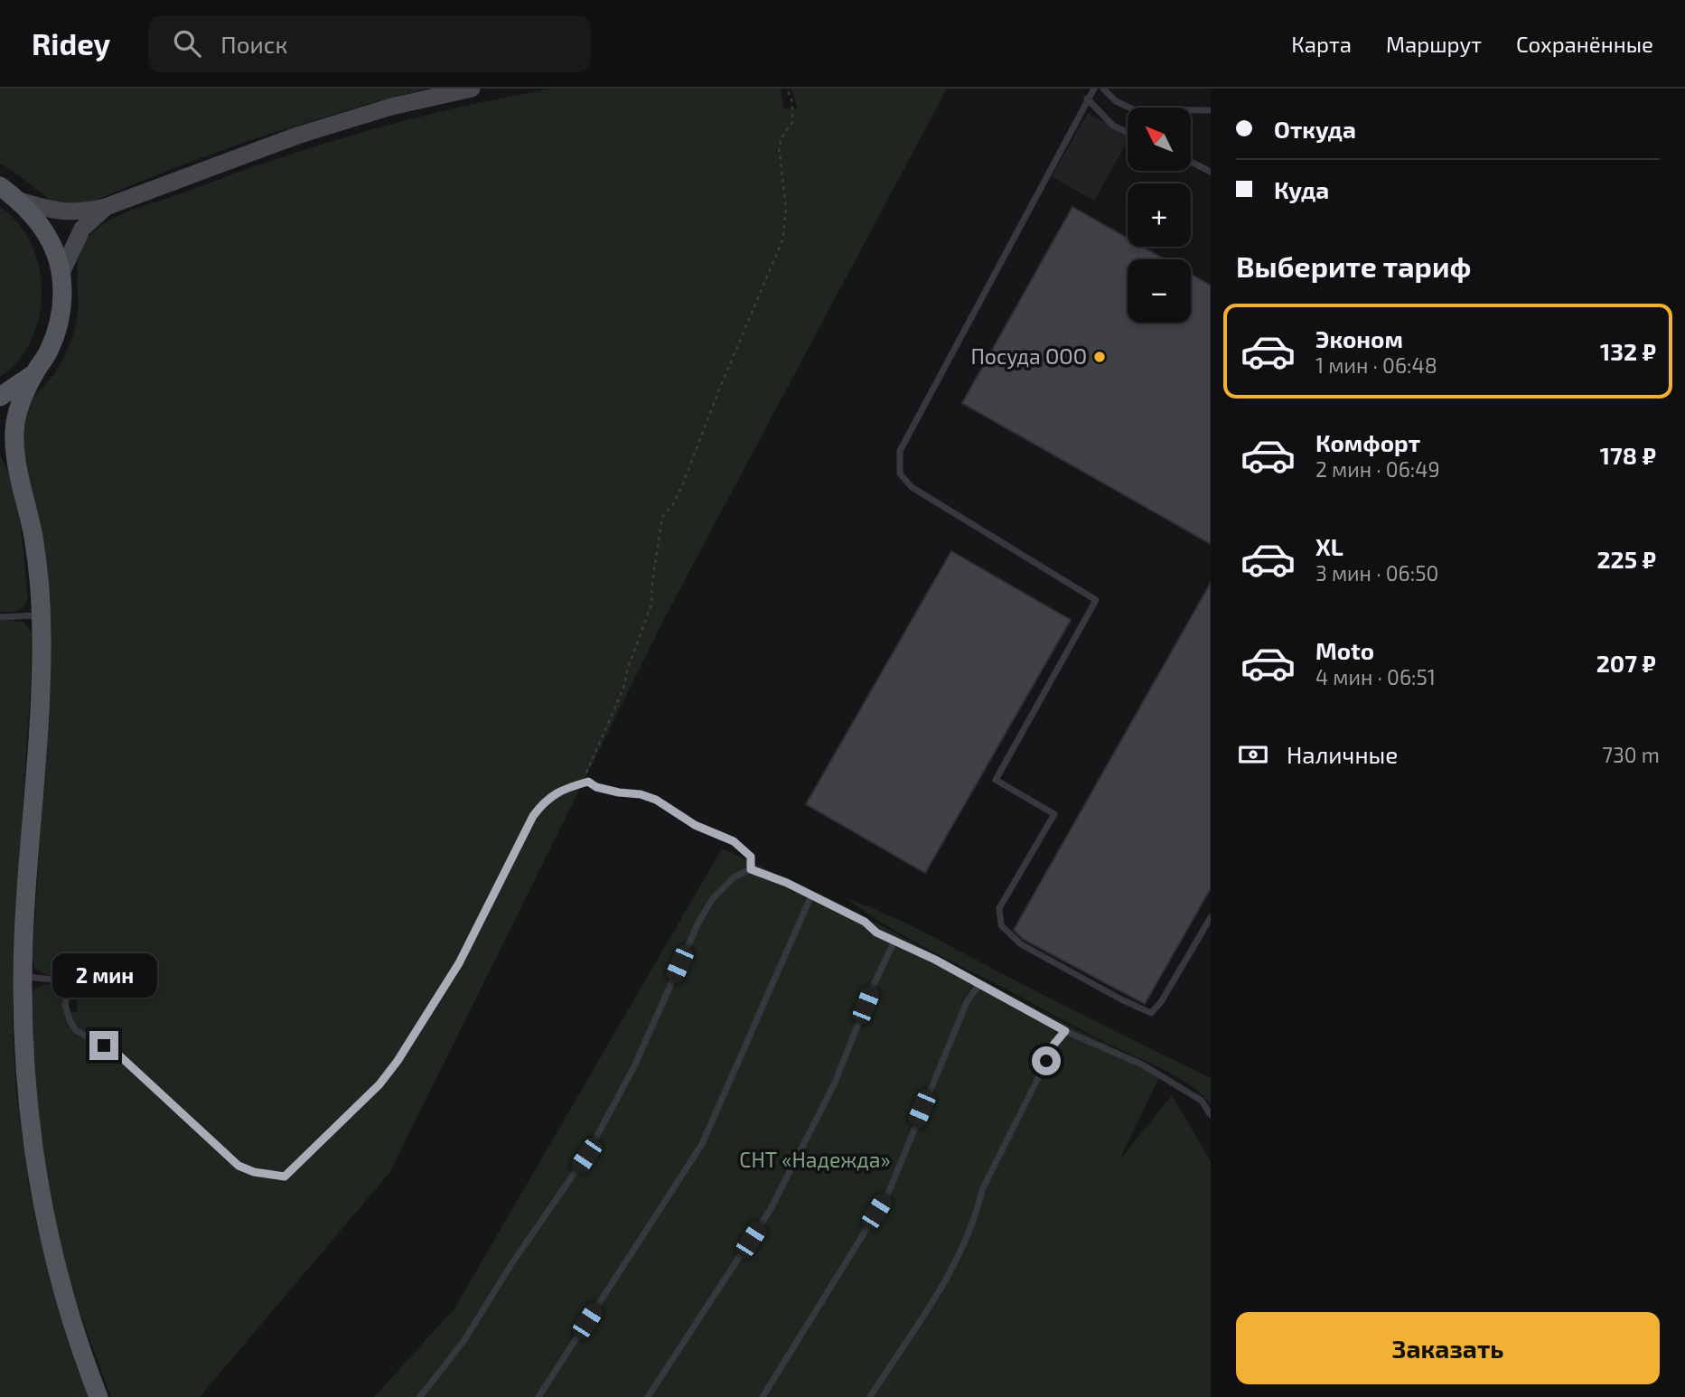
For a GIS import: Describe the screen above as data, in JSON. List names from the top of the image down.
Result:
{
  "parks": ["СНТ «Надежда»"],
  "places": ["Посуда ООО"],
  "north": "top left",
  "page": {
    "header": "Ridey",
    "search": "Поиск",
    "nav": ["Карта", "Маршрут", "Сохранённые"],
    "banner": ["Откуда", "Куда"],
    "map_buttons": ["+", "−"],
    "heading": "Выберите тариф",
    "list": [
      {
        "name": "Эконом",
        "note": "1 мин · 06:48",
        "value": "132 ₽"
      },
      {
        "name": "Комфорт",
        "note": "2 мин · 06:49",
        "value": "178 ₽"
      },
      {
        "name": "XL",
        "note": "3 мин · 06:50",
        "value": "225 ₽"
      },
      {
        "name": "Moto",
        "note": "4 мин · 06:51",
        "value": "207 ₽"
      }
    ],
    "pay": ["Наличные", "730 m"],
    "bubble": "2 мин",
    "buttons": "Заказать"
  }
}
